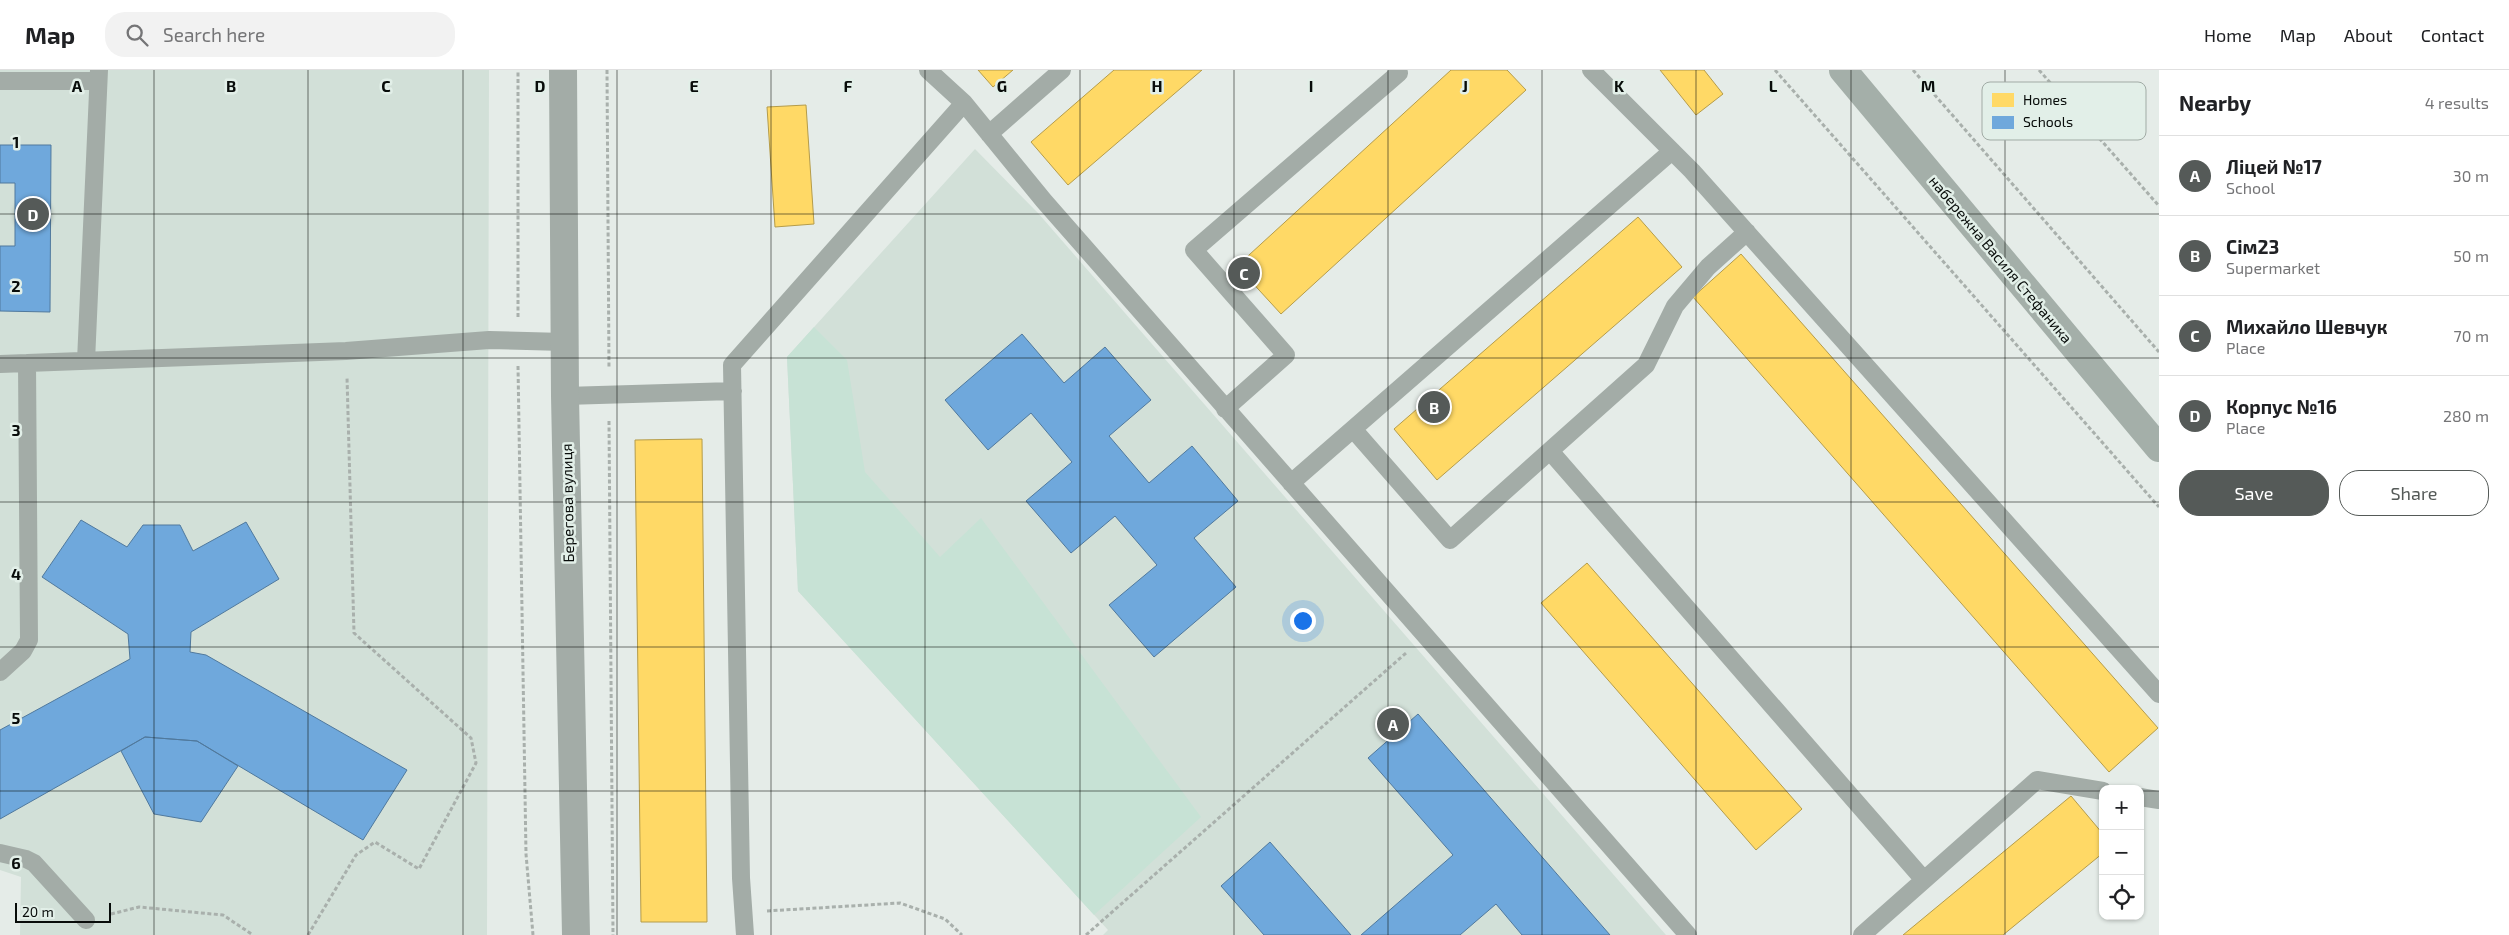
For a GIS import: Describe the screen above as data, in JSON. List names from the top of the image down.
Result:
{
  "streets": {
    "main road": ["набережна Василя Стефаника"],
    "street": ["Берегова вулиця"]
  },
  "legend": ["Homes", "Schools"],
  "scale_bar": "20 m",
  "page": {
    "header": "Map",
    "search": "Search here",
    "nav": [
      "Home",
      "Map",
      "About",
      "Contact"
    ],
    "heading": ["Nearby", "4 results"],
    "list": [
      {
        "mark": "A",
        "name": "Ліцей №17",
        "note": "School",
        "value": "30 m"
      },
      {
        "mark": "B",
        "name": "Сім23",
        "note": "Supermarket",
        "value": "50 m"
      },
      {
        "mark": "C",
        "name": "Михайло Шевчук",
        "note": "Place",
        "value": "70 m"
      },
      {
        "mark": "D",
        "name": "Корпус №16",
        "note": "Place",
        "value": "280 m"
      }
    ],
    "pins": [
      "D",
      "C",
      "B",
      "A"
    ],
    "buttons": ["Save", "Share"],
    "map_buttons": ["+", "−"],
    "scale": "20 m"
  },
  "grid": {
    "columns": [
      "A",
      "B",
      "C",
      "D",
      "E",
      "F",
      "G",
      "H",
      "I",
      "J",
      "K",
      "L",
      "M"
    ],
    "rows": [
      "1",
      "2",
      "3",
      "4",
      "5",
      "6"
    ]
  }
}
